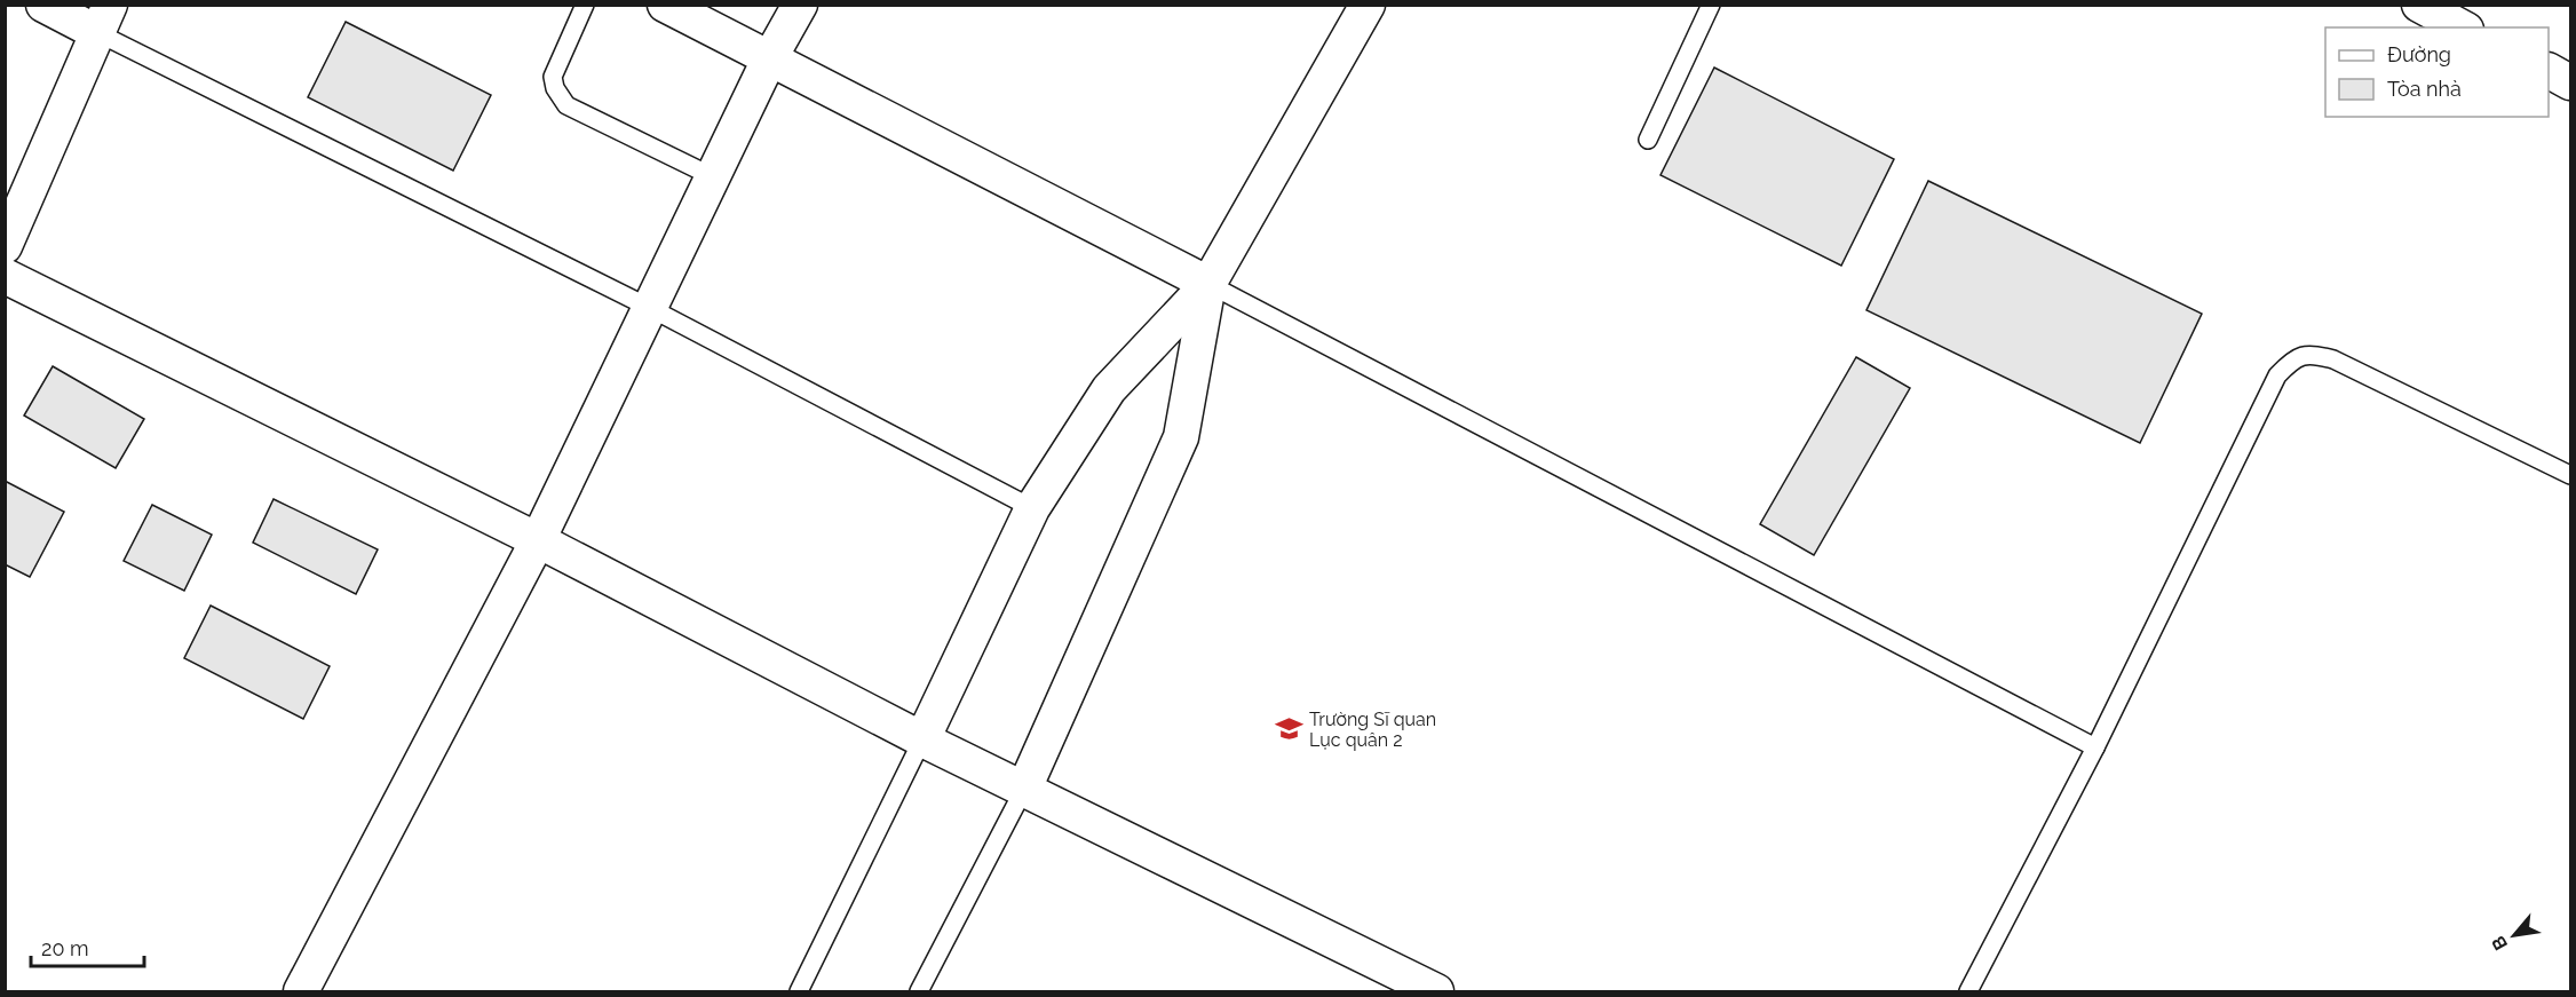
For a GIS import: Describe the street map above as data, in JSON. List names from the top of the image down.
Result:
{
  "places": {
    "school or university": ["Trường Sĩ quan Lục quân 2"]
  },
  "legend": ["Đường", "Tòa nhà"],
  "scale_bar": "20 m",
  "north": "bottom left"
}
